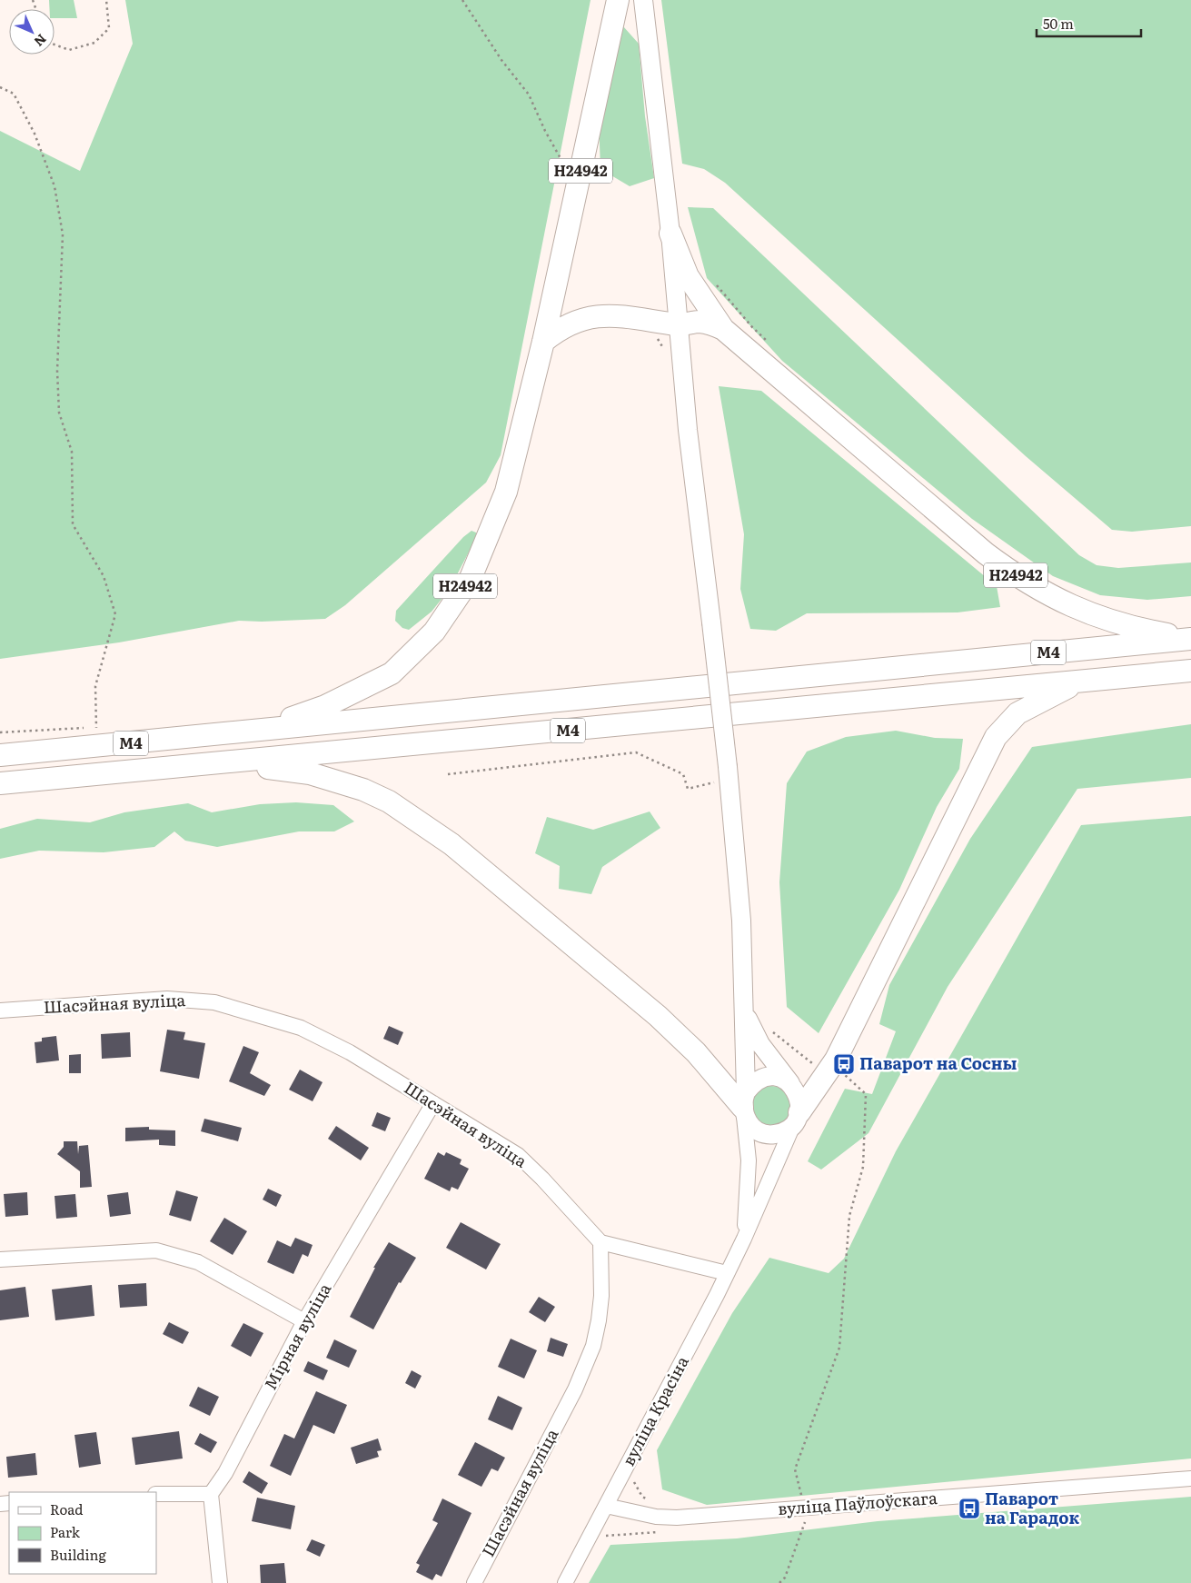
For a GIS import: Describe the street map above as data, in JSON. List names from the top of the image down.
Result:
{
  "streets": {
    "highway": ["Н24942", "М4"],
    "street": [
      "Шасэйная вуліца",
      "Мірная вуліца",
      "вуліца Красіна",
      "вуліца Паўлоўскага"
    ]
  },
  "crossings": [
    ["Н24942", "М4"],
    ["Шасэйная вуліца", "Мірная вуліца"],
    ["вуліца Красіна", "вуліца Паўлоўскага"]
  ],
  "places": {
    "bus stop": ["Паварот на Сосны", "Паварот на Гарадок"]
  },
  "legend": ["Road", "Park", "Building"],
  "scale_bar": "50 m",
  "north": "bottom right"
}
